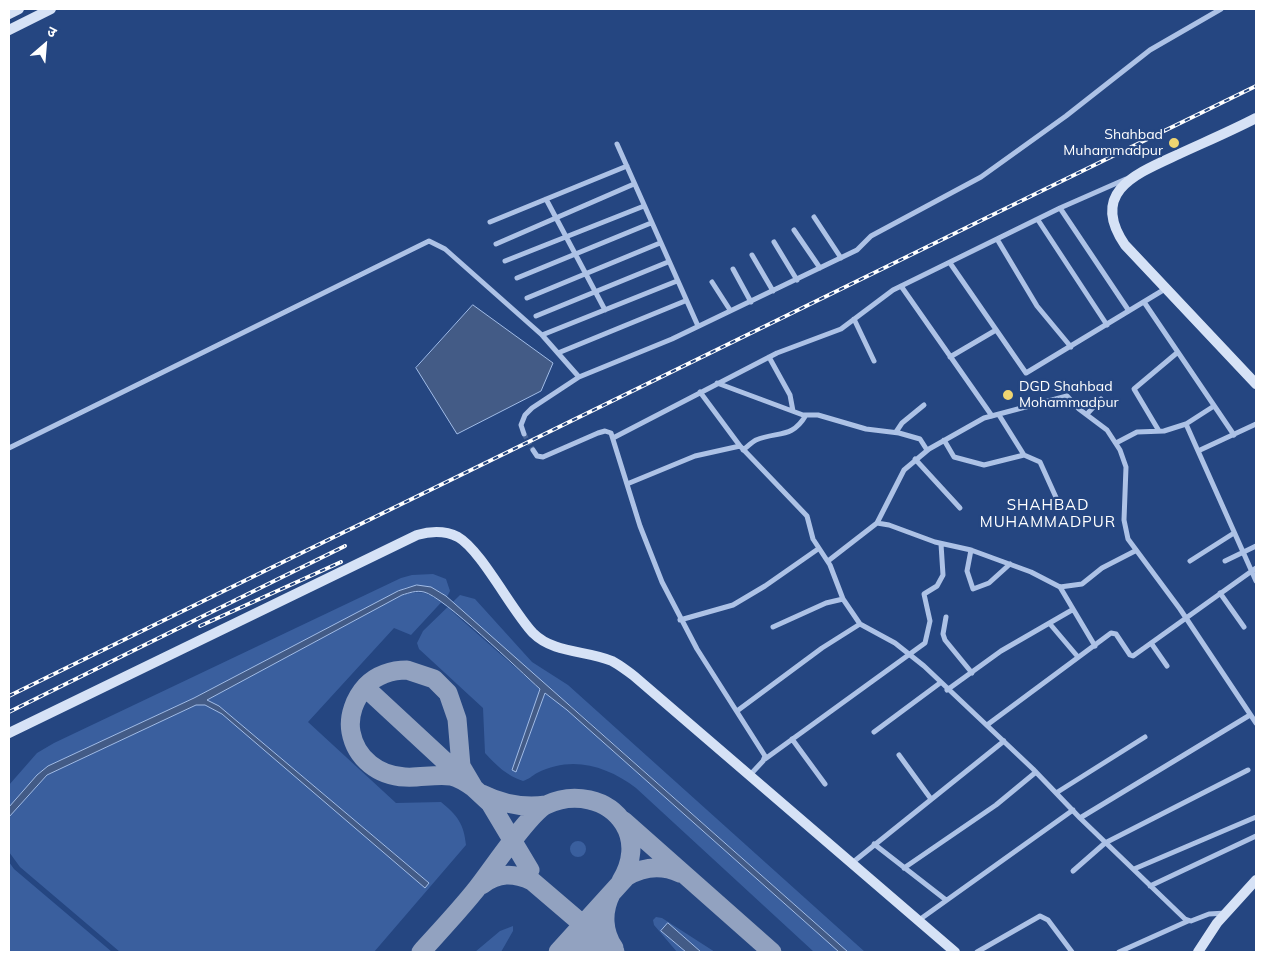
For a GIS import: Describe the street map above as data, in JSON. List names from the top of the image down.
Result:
{
  "districts": ["SHAHBAD MUHAMMADPUR"],
  "places": ["Shahbad Muhammadpur", "DGD Shahbad Mohammadpur"],
  "north": "top right"
}
